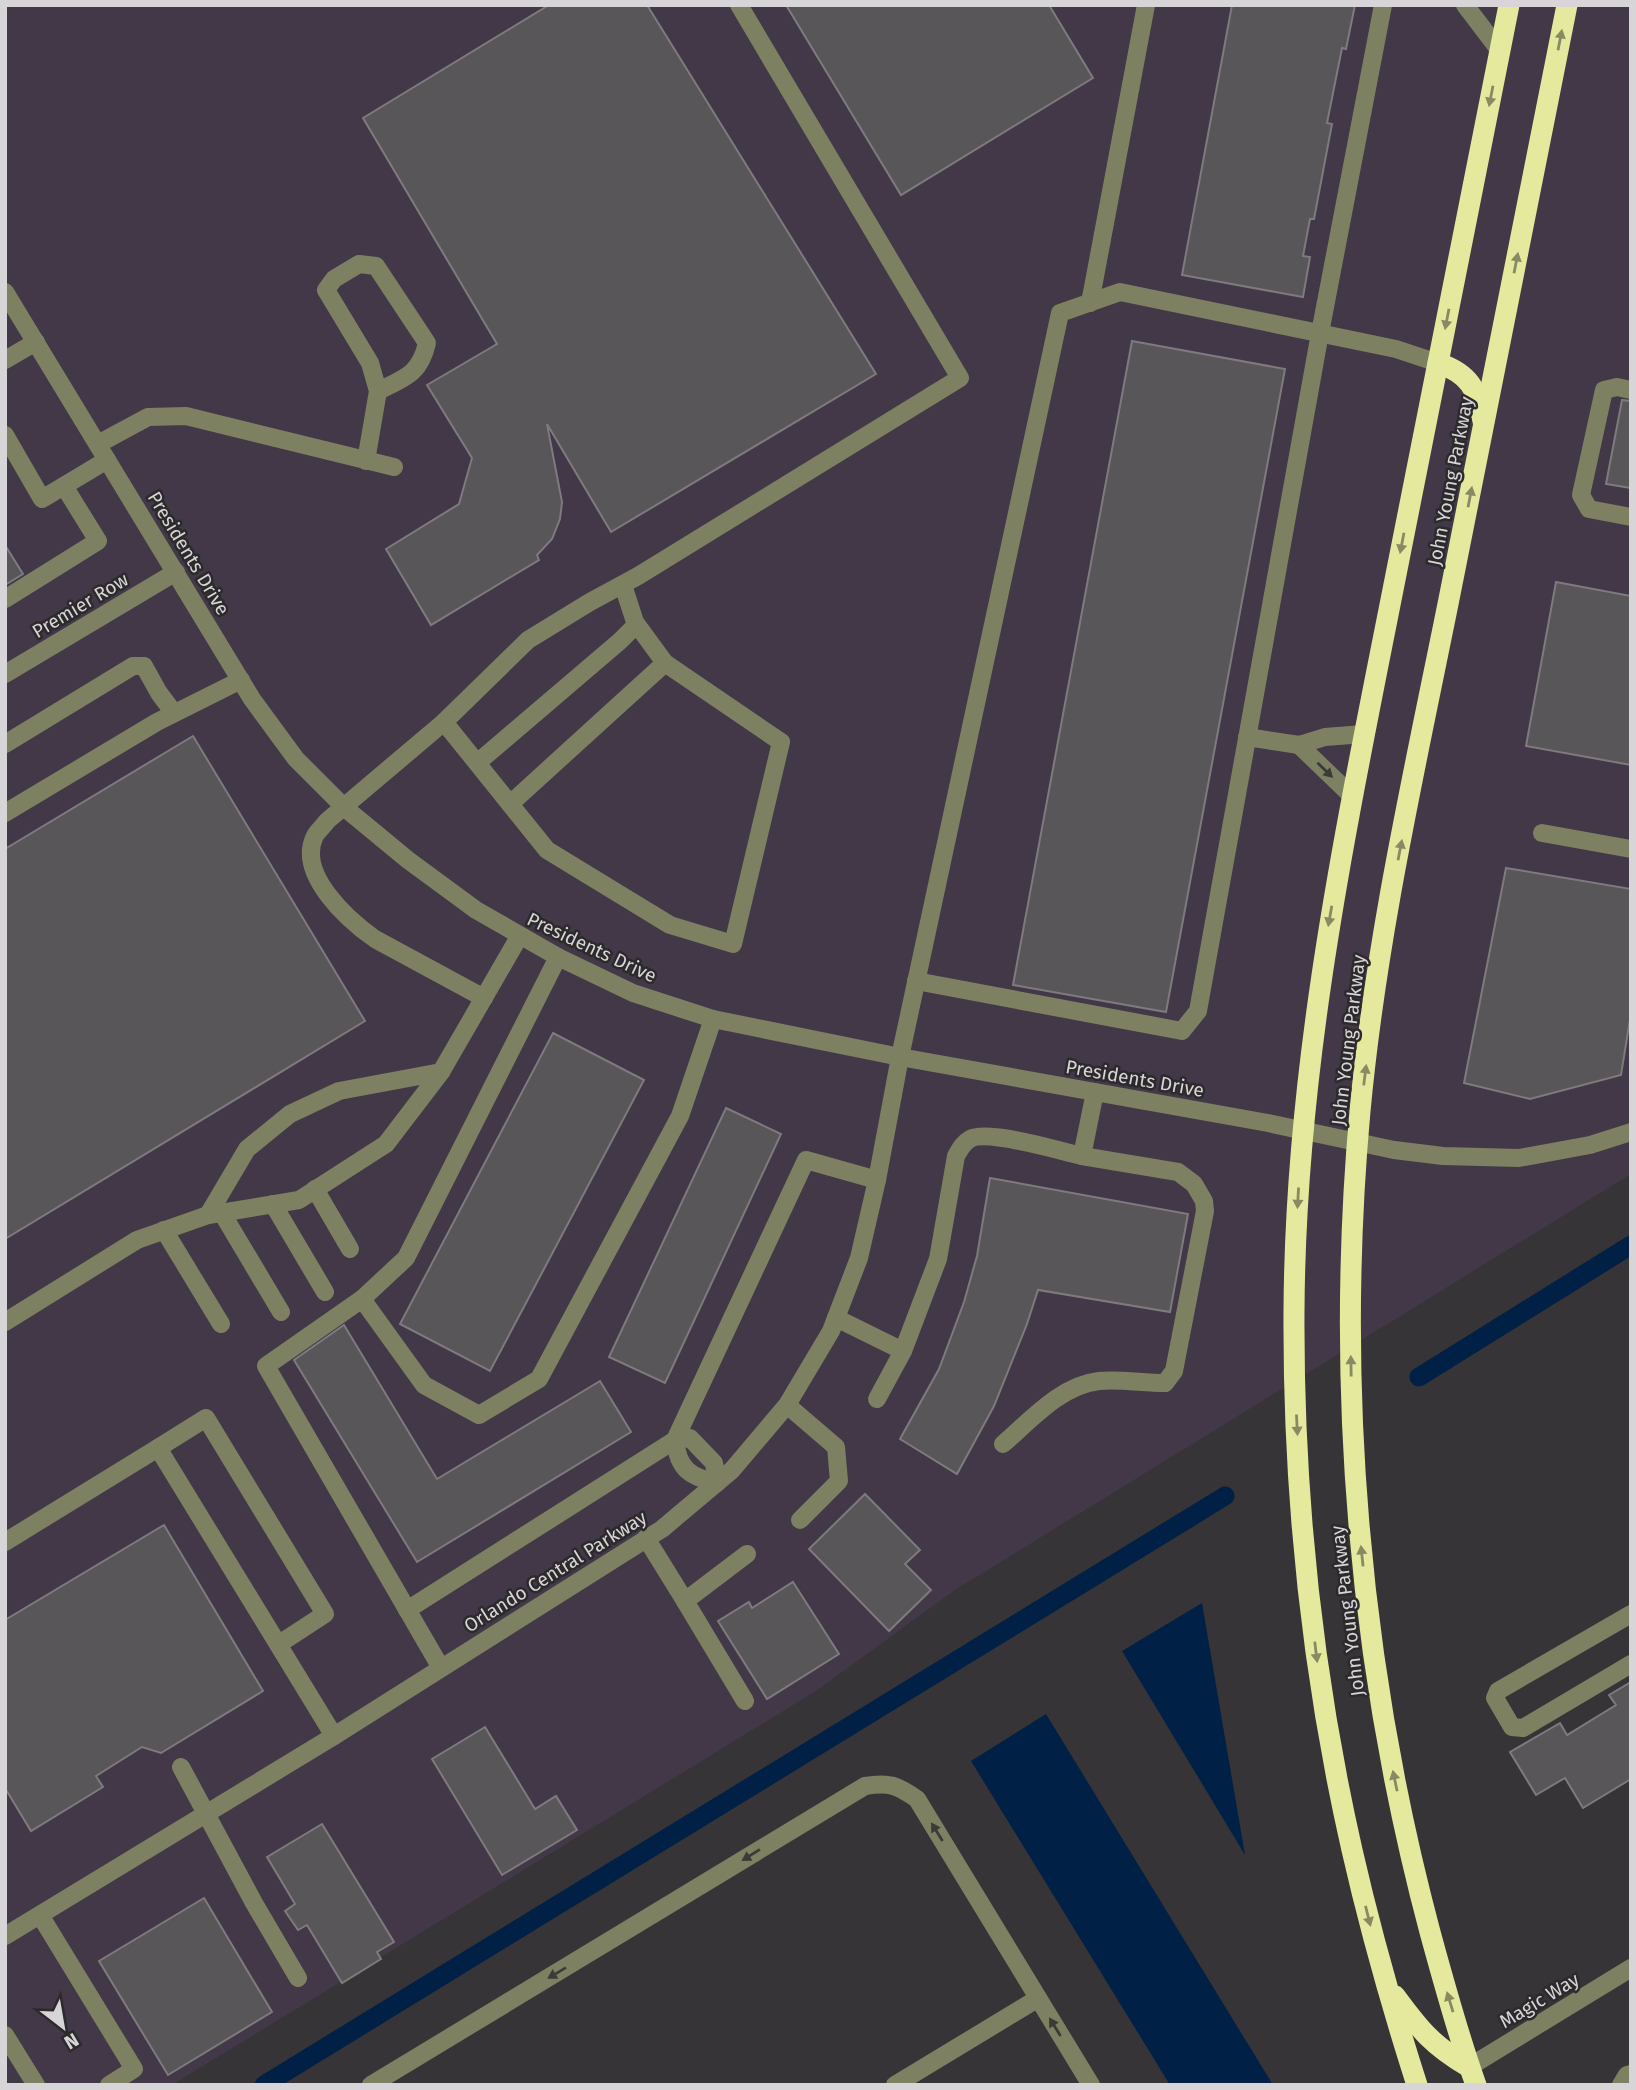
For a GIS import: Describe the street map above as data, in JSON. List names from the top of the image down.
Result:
{
  "streets": {
    "highway": ["John Young Parkway"],
    "street": [
      "Presidents Drive",
      "Premier Row",
      "Orlando Central Parkway",
      "Magic Way"
    ]
  },
  "crossings": [
    ["John Young Parkway", "Presidents Drive"],
    ["John Young Parkway", "Magic Way"],
    ["Presidents Drive", "Premier Row"],
    ["Presidents Drive", "Orlando Central Parkway"]
  ],
  "north": "bottom right"
}
